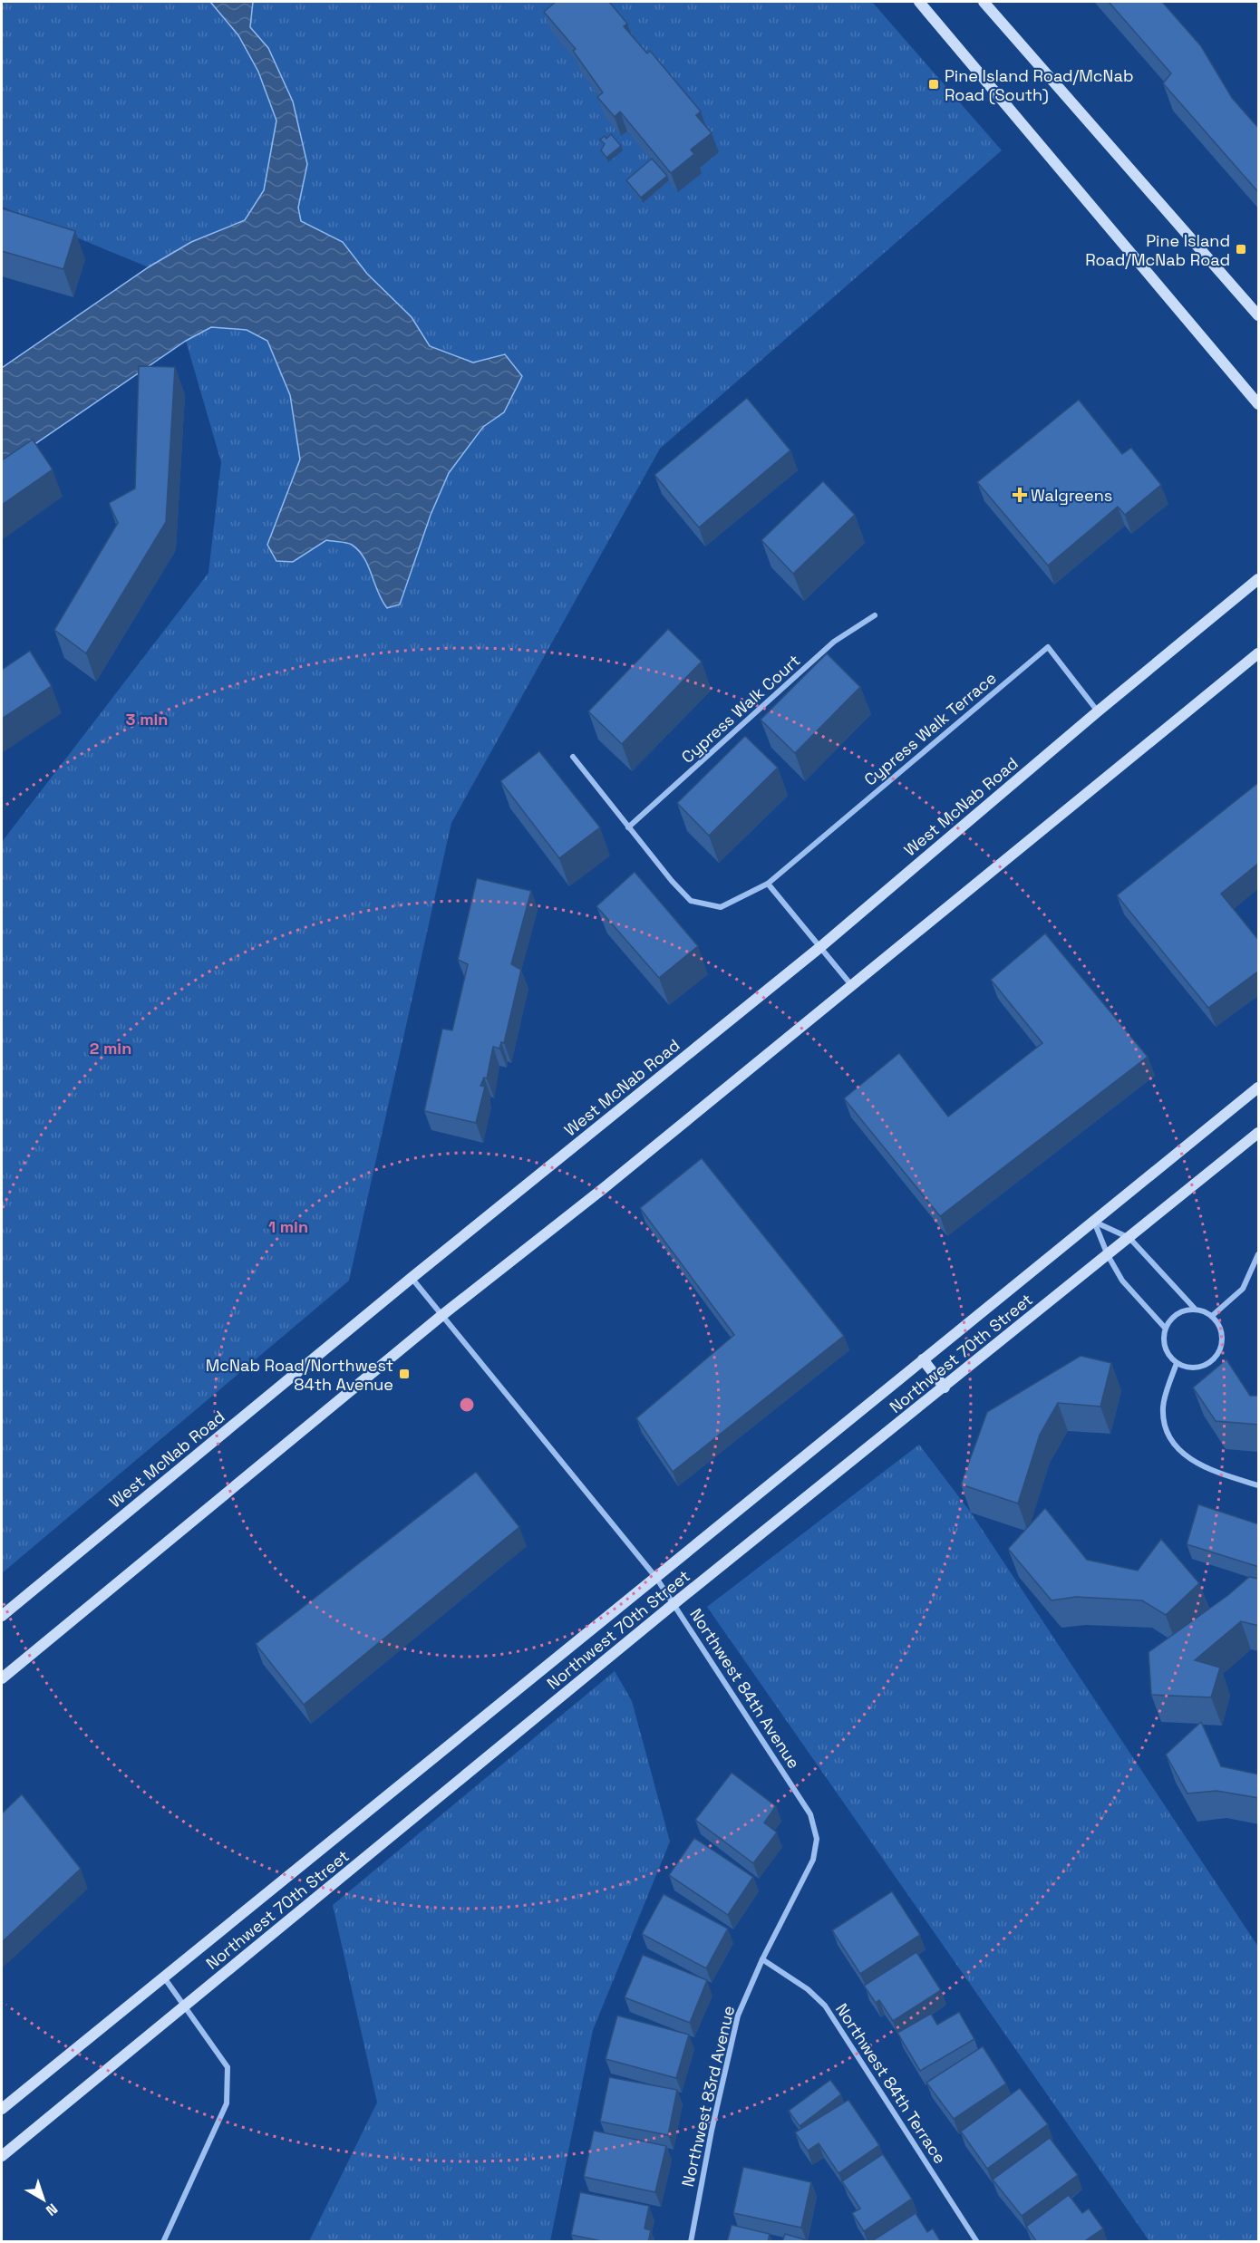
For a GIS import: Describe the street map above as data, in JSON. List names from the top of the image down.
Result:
{
  "streets": {
    "main road": ["West McNab Road", "Northwest 70th Street"],
    "street": [
      "Cypress Walk Court",
      "Cypress Walk Terrace",
      "Northwest 84th Avenue",
      "Northwest 84th Terrace",
      "Northwest 83rd Avenue"
    ]
  },
  "crossings": [
    ["Cypress Walk Court", "Cypress Walk Terrace"],
    ["Cypress Walk Terrace", "West McNab Road"],
    ["West McNab Road", "Northwest 84th Avenue"],
    ["Northwest 70th Street", "Northwest 84th Avenue"],
    ["Northwest 84th Avenue", "Northwest 84th Terrace"],
    ["Northwest 84th Avenue", "Northwest 83rd Avenue"],
    ["Northwest 84th Terrace", "Northwest 83rd Avenue"]
  ],
  "places": {
    "transit": ["Pine Island Road/McNab Road (South)", "Pine Island Road/McNab Road", "McNab Road/Northwest 84th Avenue"],
    "health": ["Walgreens"]
  },
  "north": "bottom right",
  "rings": ["3 min", "2 min", "1 min"]
}
